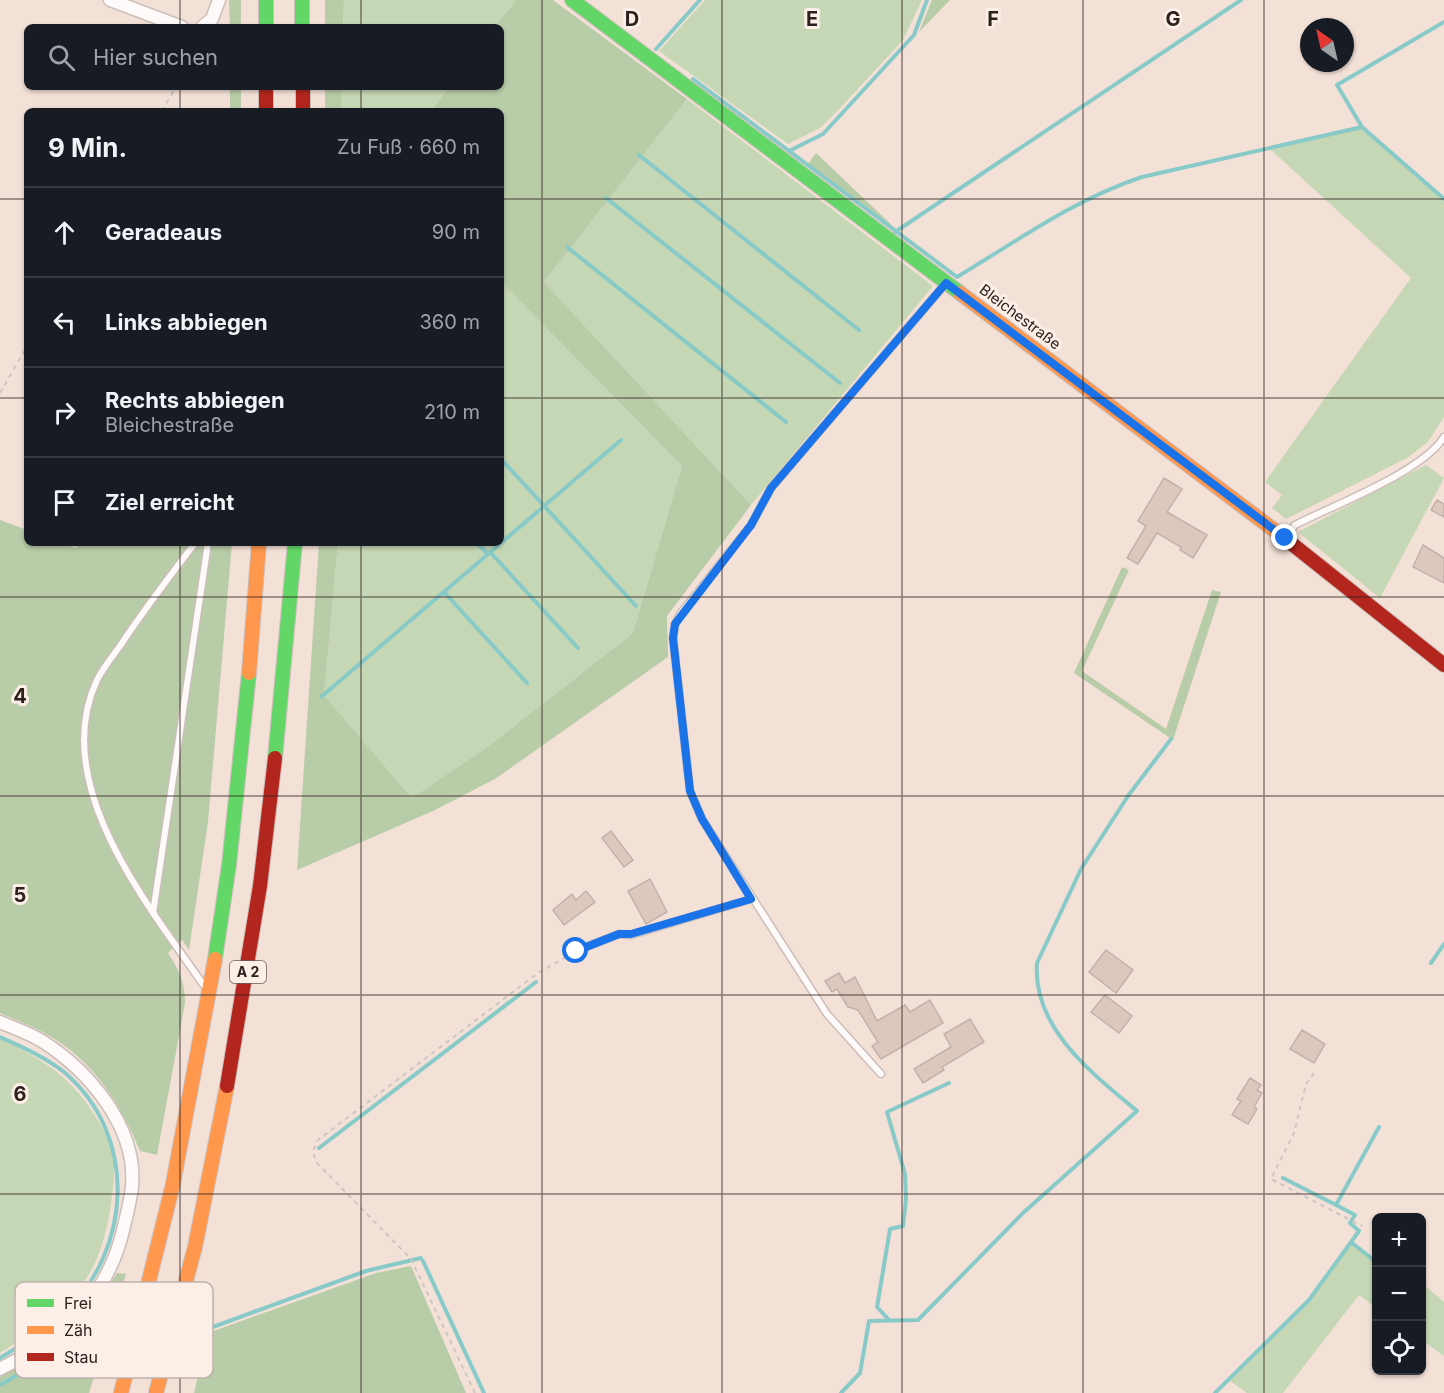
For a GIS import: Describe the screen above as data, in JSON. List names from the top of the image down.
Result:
{
  "streets": {
    "main road": ["Bleichestraße", "A 2"]
  },
  "legend": ["Frei", "Zäh", "Stau"],
  "north": "top left",
  "page": {
    "search": "Hier suchen",
    "heading": ["9 Min.", "Zu Fuß · 660 m"],
    "list": [
      ["Geradeaus", "90 m"],
      ["Links abbiegen", "360 m"],
      ["Rechts abbiegen", "Bleichestraße", "210 m"],
      "Ziel erreicht"
    ],
    "map_buttons": ["+", "−"]
  },
  "grid": {
    "columns": [
      "D",
      "E",
      "F",
      "G"
    ],
    "rows": ["4", "5", "6"]
  }
}
